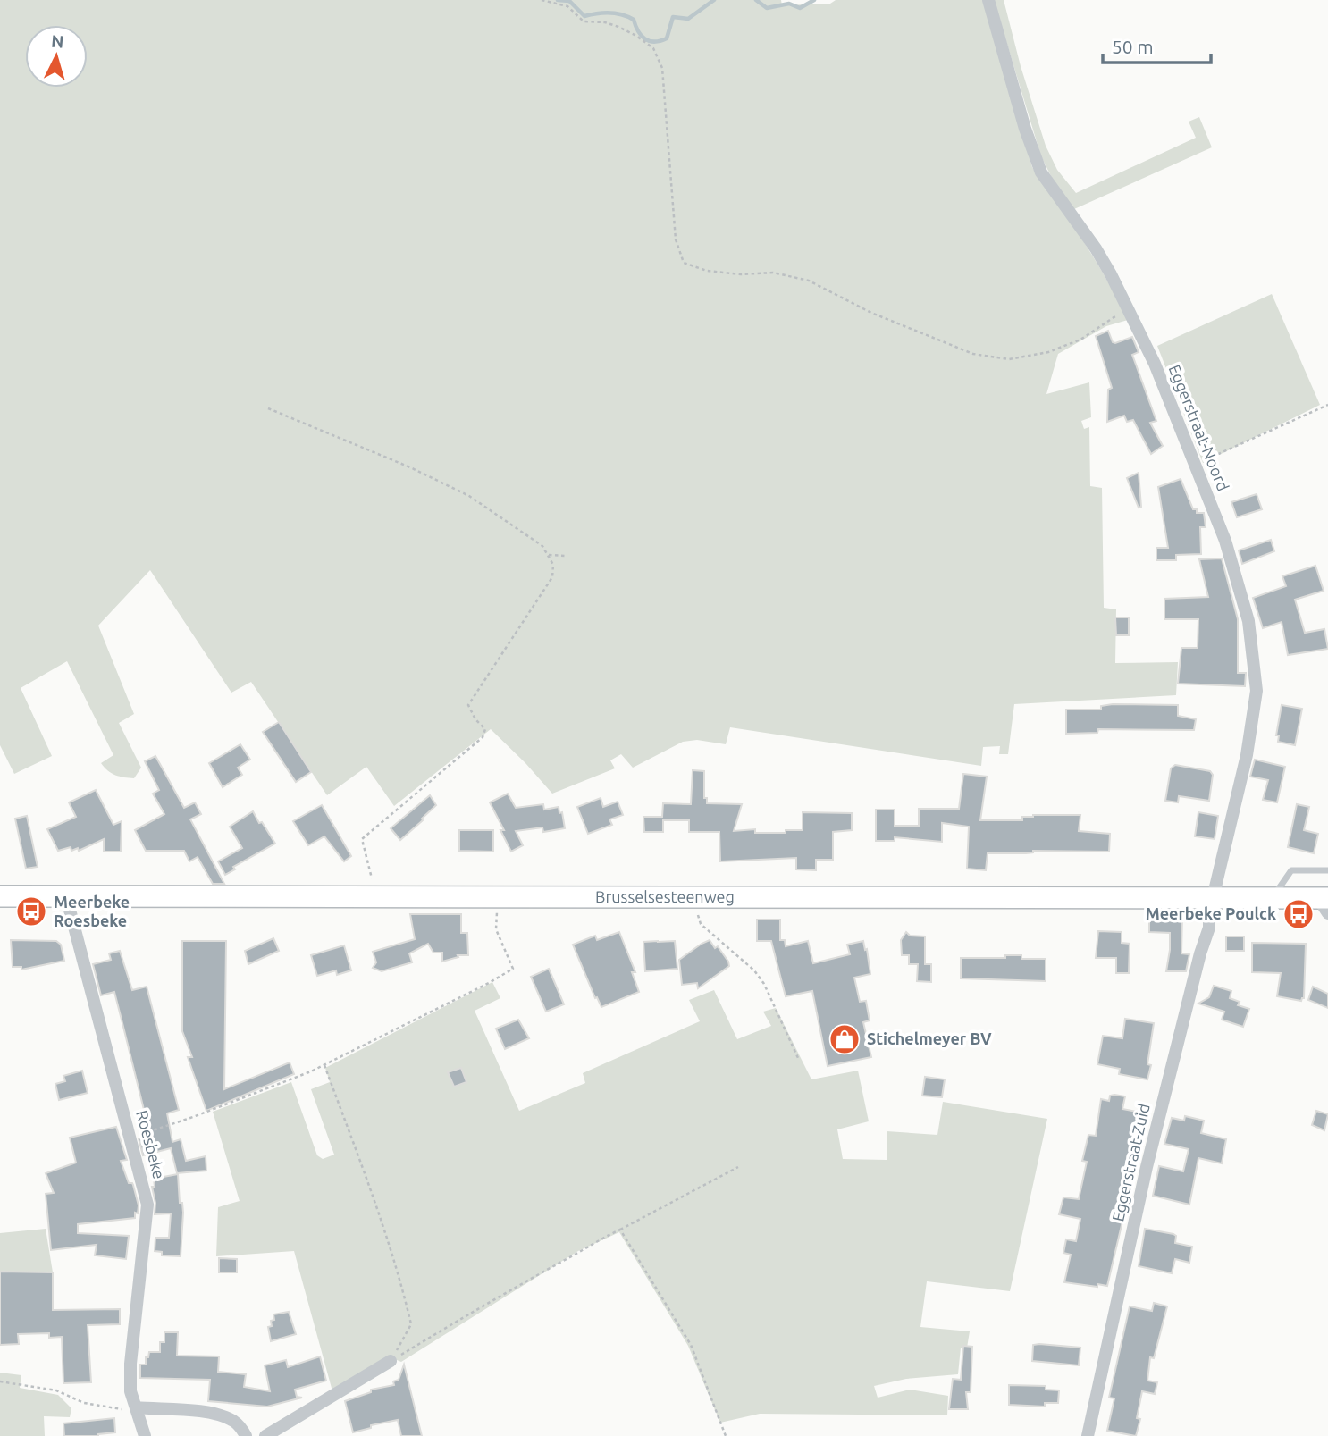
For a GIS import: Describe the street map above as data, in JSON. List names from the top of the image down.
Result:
{
  "streets": {
    "main road": ["Brusselsesteenweg"],
    "street": ["Eggerstraat-Noord", "Roesbeke", "Eggerstraat-Zuid"]
  },
  "crossings": [
    ["Eggerstraat-Noord", "Brusselsesteenweg"],
    ["Eggerstraat-Noord", "Eggerstraat-Zuid"],
    ["Brusselsesteenweg", "Roesbeke"],
    ["Brusselsesteenweg", "Eggerstraat-Zuid"]
  ],
  "places": {
    "bus stop": ["Meerbeke Roesbeke", "Meerbeke Poulck"],
    "shop": ["Stichelmeyer BV"]
  },
  "scale_bar": "50 m",
  "north": "top"
}
